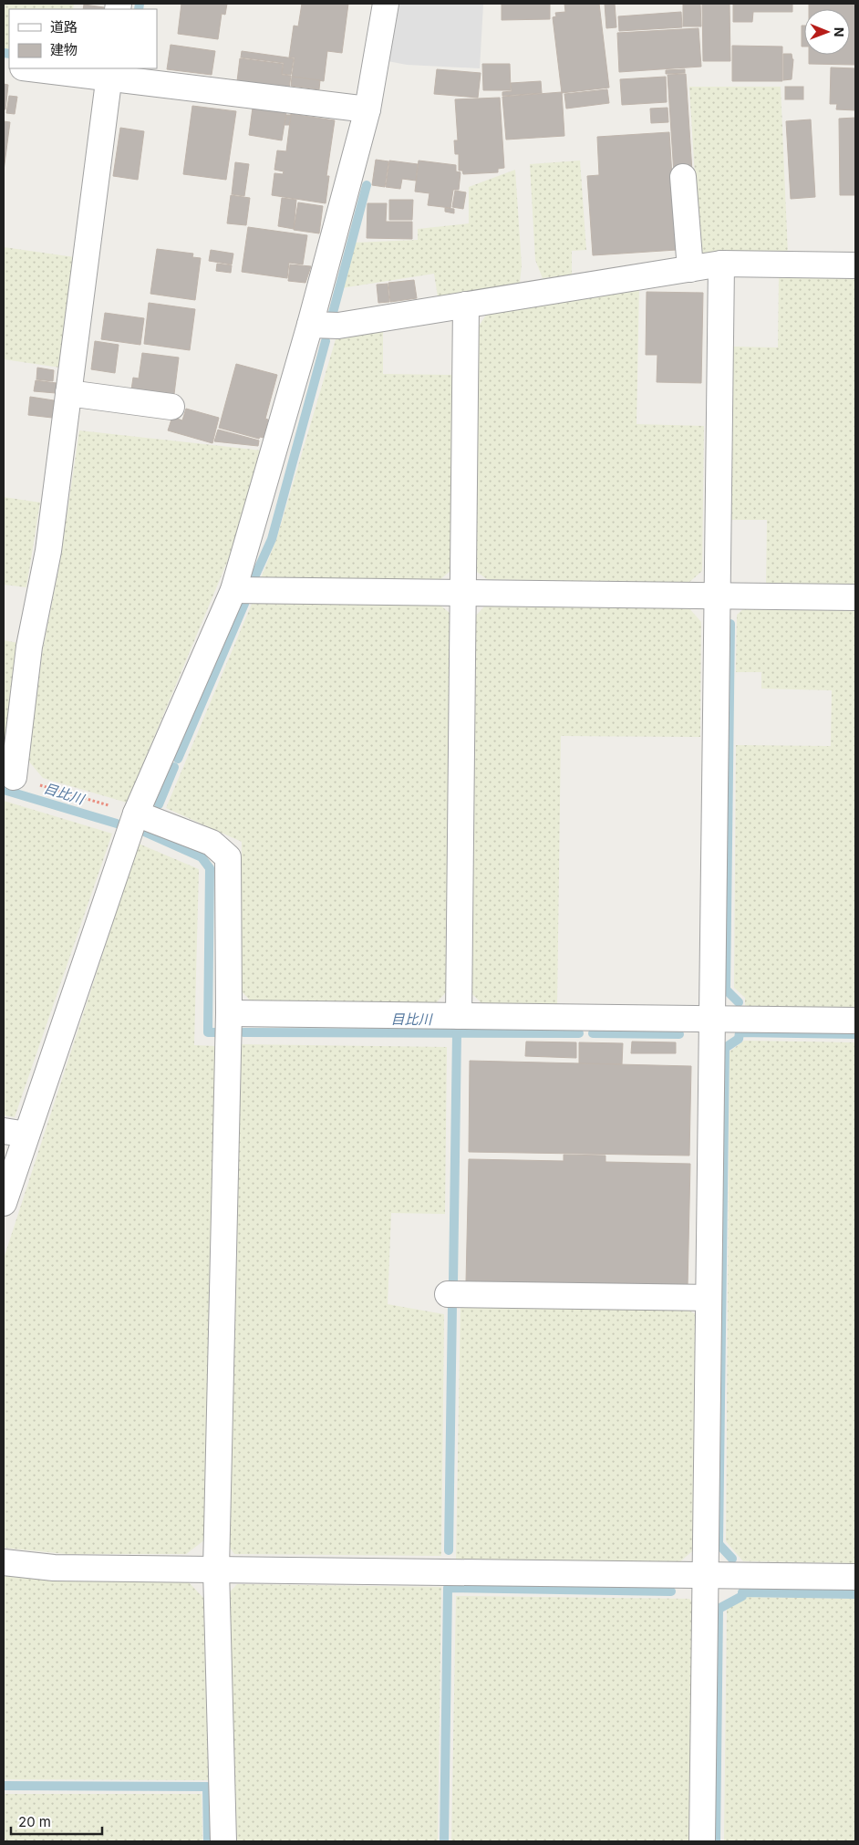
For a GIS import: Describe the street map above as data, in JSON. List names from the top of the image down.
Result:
{
  "water": ["目比川"],
  "legend": ["道路", "建物"],
  "scale_bar": "20 m",
  "north": "right"
}
